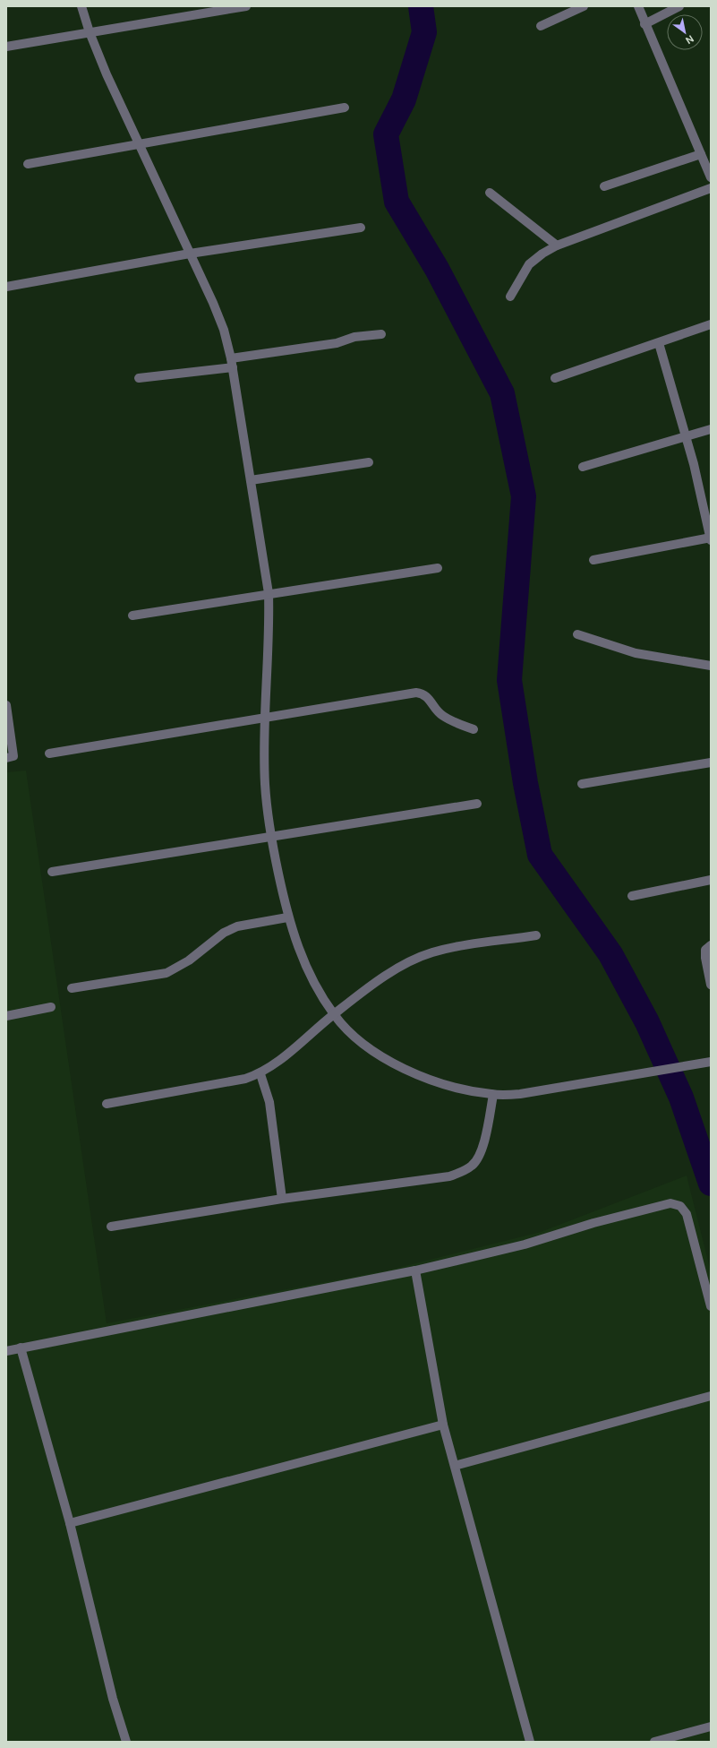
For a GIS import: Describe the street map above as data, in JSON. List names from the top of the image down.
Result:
{
  "north": "bottom right"
}
